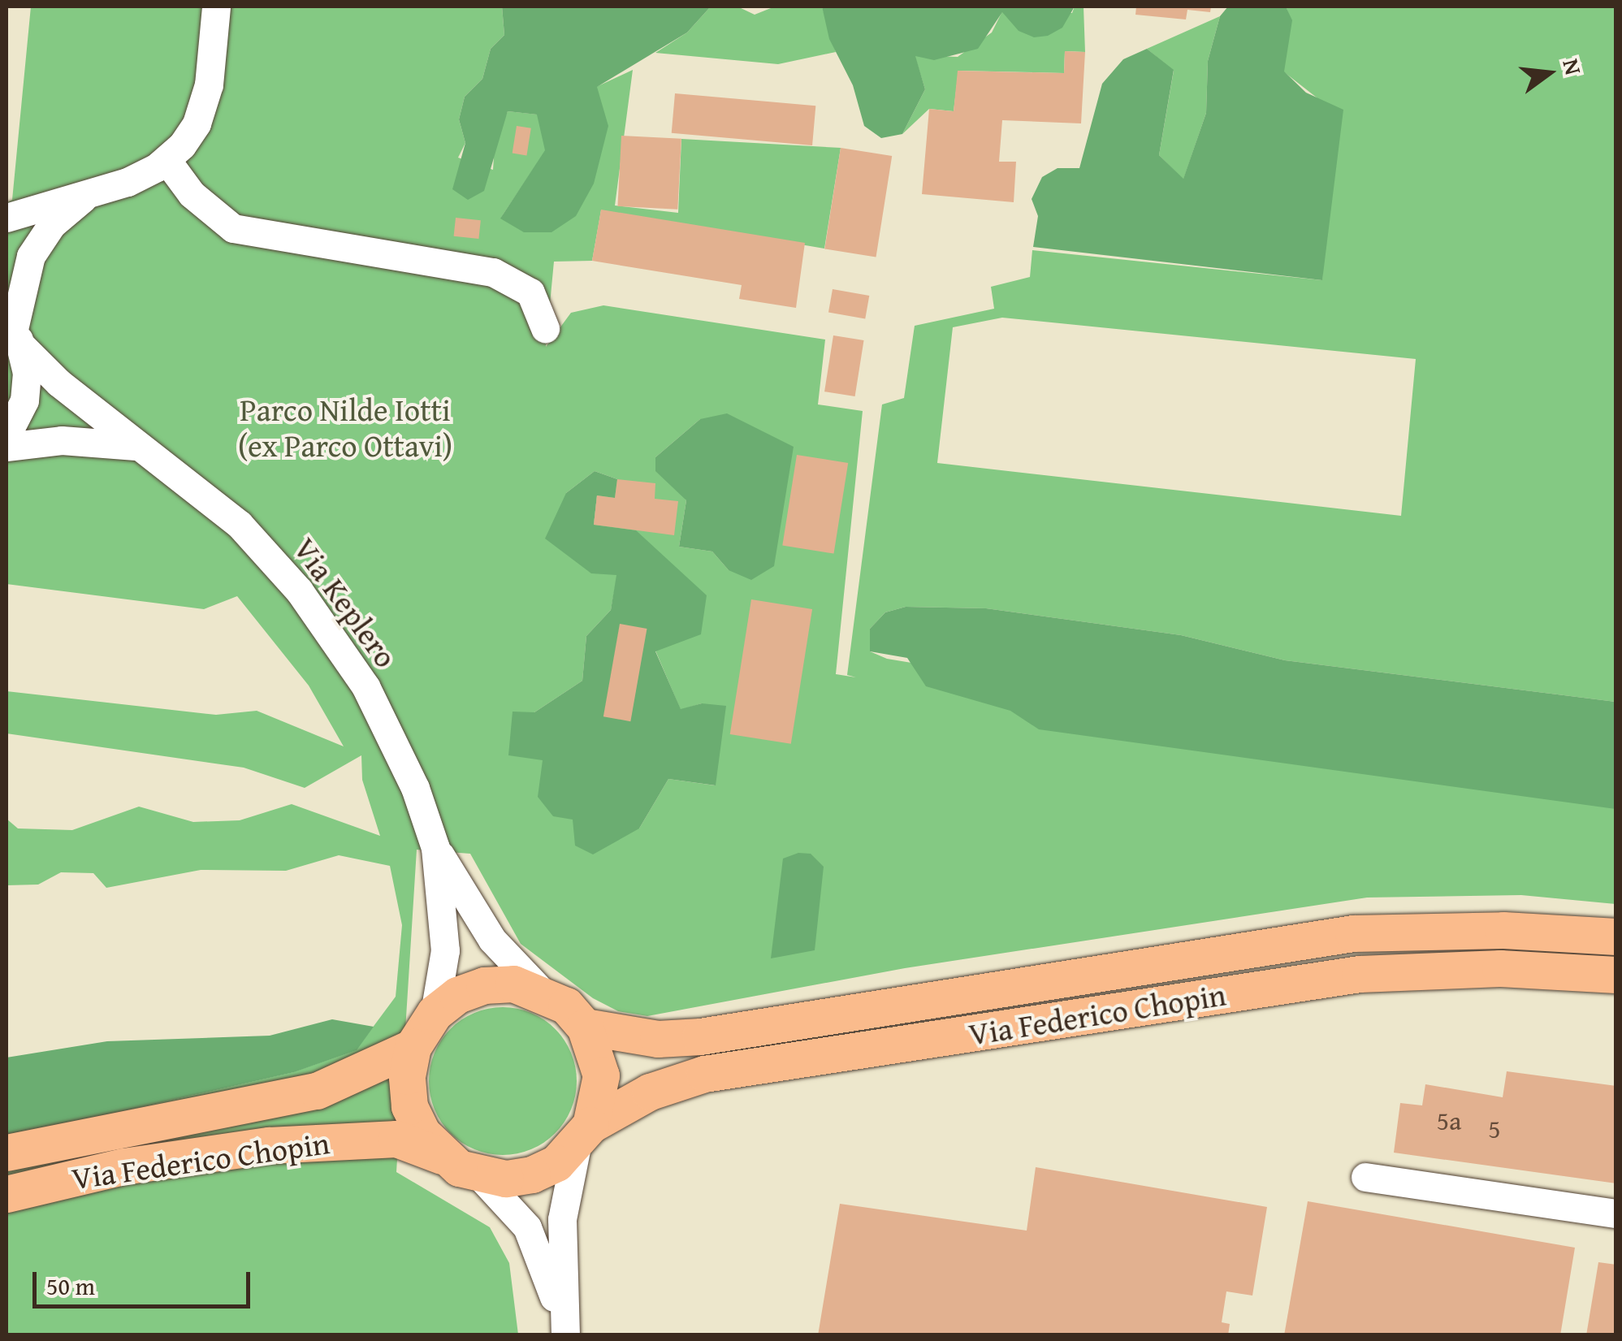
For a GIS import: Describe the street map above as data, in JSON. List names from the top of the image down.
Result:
{
  "streets": {
    "main road": ["Via Federico Chopin"],
    "street": ["Via Keplero"]
  },
  "parks": ["Parco Nilde Iotti (ex Parco Ottavi)"],
  "house_numbers": ["5a", "5"],
  "scale_bar": "50 m",
  "north": "right"
}
